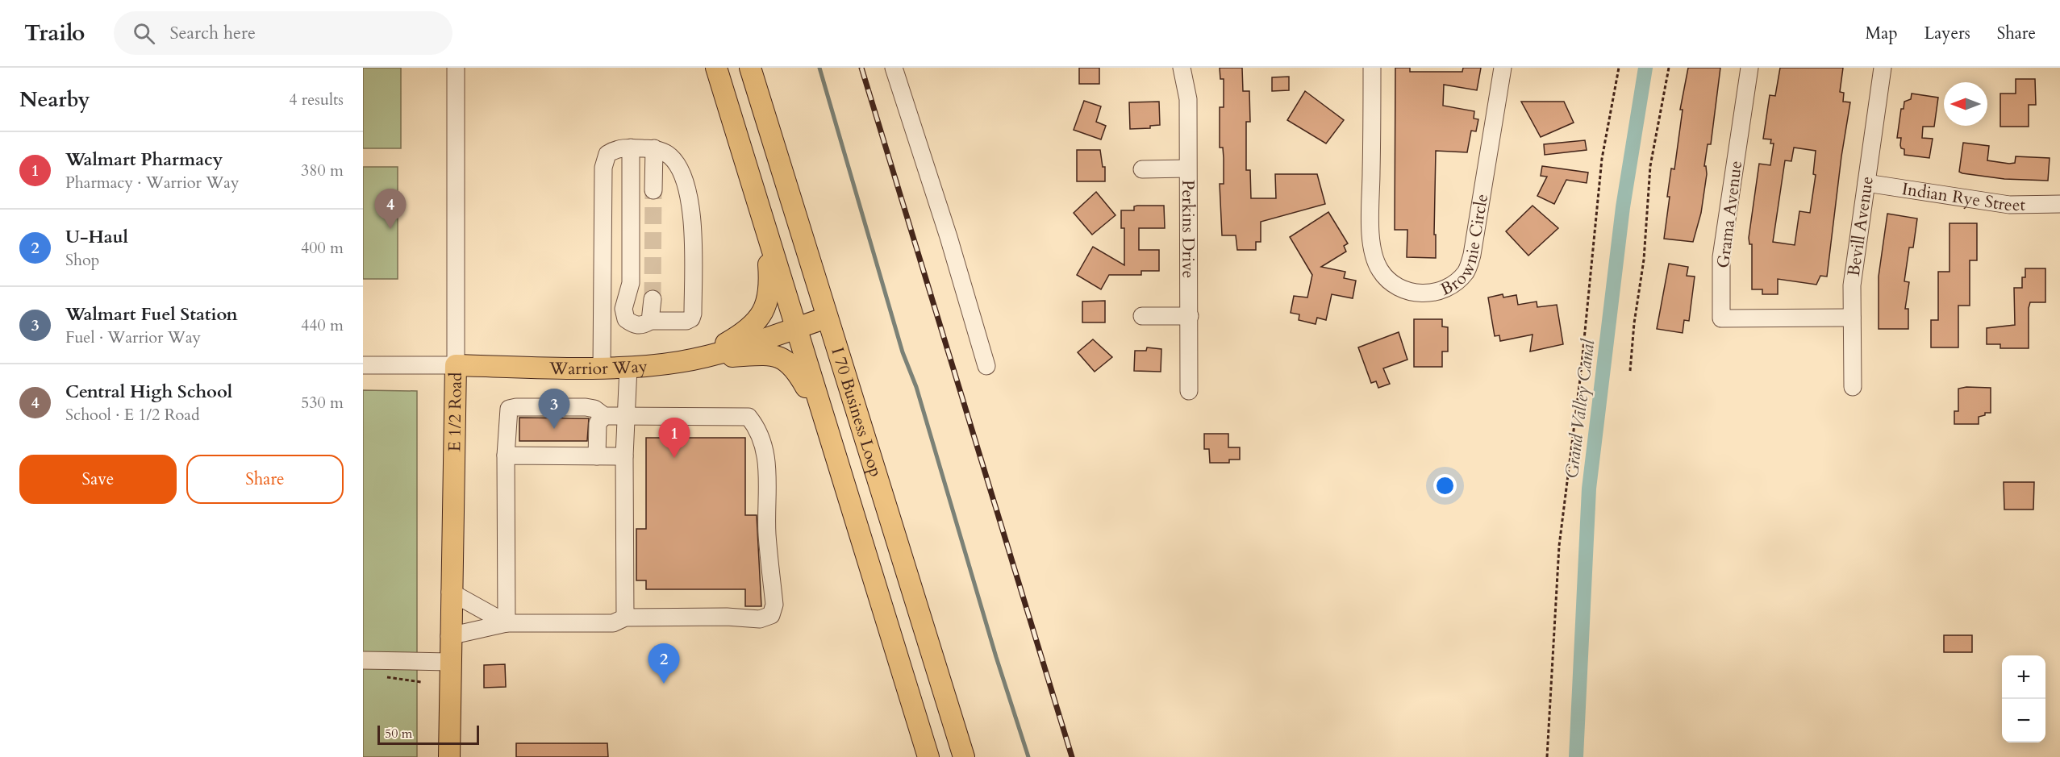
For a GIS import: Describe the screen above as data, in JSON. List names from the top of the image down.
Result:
{
  "streets": {
    "main road": ["Warrior Way", "E 1/2 Road", "I 70 Business Loop"],
    "street": [
      "Indian Rye Street",
      "Grama Avenue",
      "Bevill Avenue",
      "Perkins Drive",
      "Brownie Circle"
    ]
  },
  "crossings": [
    ["Indian Rye Street", "Bevill Avenue"],
    ["Grama Avenue", "Bevill Avenue"],
    ["Warrior Way", "E 1/2 Road"],
    ["Warrior Way", "I 70 Business Loop"]
  ],
  "water": ["Grand Valley Canal"],
  "scale_bar": "50 m",
  "north": "left",
  "page": {
    "header": "Trailo",
    "search": "Search here",
    "nav": ["Map", "Layers", "Share"],
    "heading": ["Nearby", "4 results"],
    "list": [
      {
        "mark": "1",
        "name": "Walmart Pharmacy",
        "note": "Pharmacy · Warrior Way",
        "value": "380 m"
      },
      {
        "mark": "2",
        "name": "U-Haul",
        "note": "Shop",
        "value": "400 m"
      },
      {
        "mark": "3",
        "name": "Walmart Fuel Station",
        "note": "Fuel · Warrior Way",
        "value": "440 m"
      },
      {
        "mark": "4",
        "name": "Central High School",
        "note": "School · E 1/2 Road",
        "value": "530 m"
      }
    ],
    "pins": [
      "4",
      "3",
      "1",
      "2"
    ],
    "buttons": ["Save", "Share"],
    "map_buttons": ["+", "−"],
    "scale": "50 m"
  }
}
